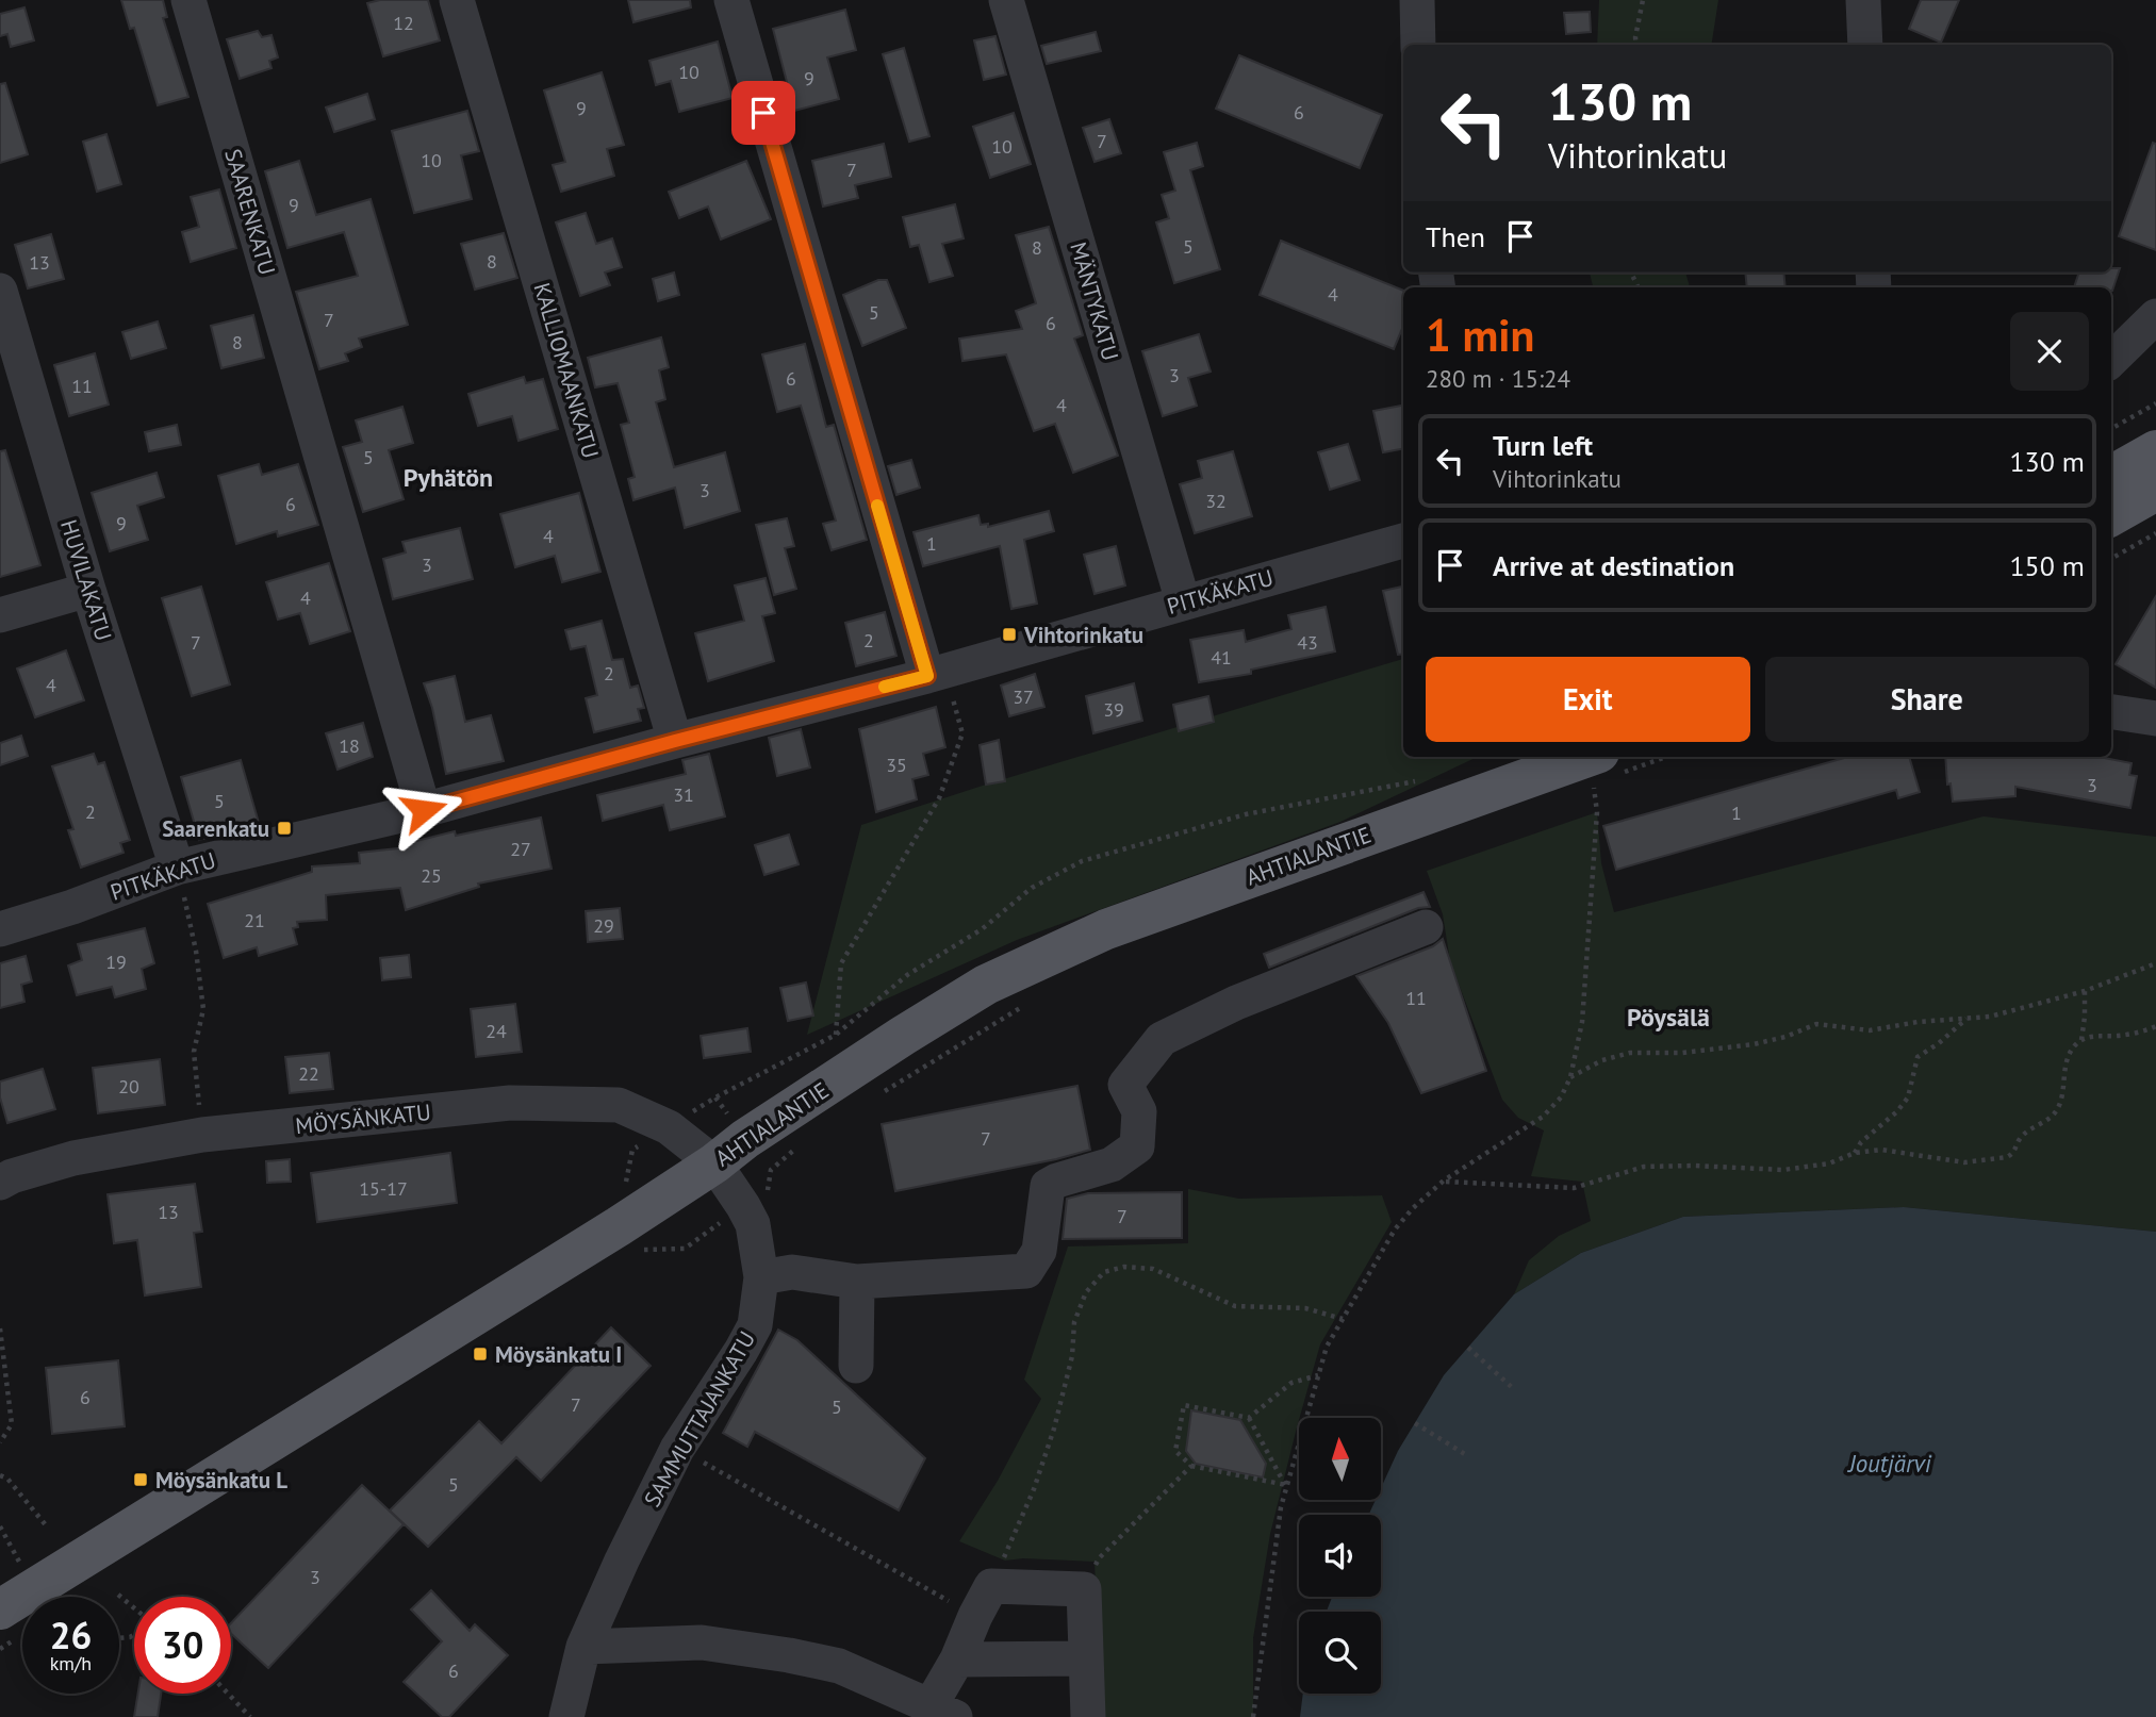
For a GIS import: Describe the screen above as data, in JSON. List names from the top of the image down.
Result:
{
  "streets": {
    "main road": ["AHTIALANTIE"],
    "street": [
      "SAARENKATU",
      "MÄNTYKATU",
      "KALLIOMAANKATU",
      "HUVILAKATU",
      "PITKÄKATU",
      "MÖYSÄNKATU",
      "SAMMUTTAJANKATU"
    ]
  },
  "crossings": [
    ["SAARENKATU", "PITKÄKATU"],
    ["MÄNTYKATU", "PITKÄKATU"],
    ["KALLIOMAANKATU", "PITKÄKATU"],
    ["HUVILAKATU", "PITKÄKATU"],
    ["AHTIALANTIE", "MÖYSÄNKATU"],
    ["AHTIALANTIE", "SAMMUTTAJANKATU"],
    ["MÖYSÄNKATU", "SAMMUTTAJANKATU"]
  ],
  "districts": ["Pyhätön", "Pöysälä"],
  "water": ["Joutjärvi"],
  "places": {
    "transit": [
      "Vihtorinkatu",
      "Saarenkatu",
      "Möysänkatu I",
      "Möysänkatu L"
    ]
  },
  "house_numbers": [
    "12",
    "10",
    "9",
    "9",
    "6",
    "7",
    "10",
    "10",
    "7",
    "9",
    "5",
    "8",
    "8",
    "13",
    "4",
    "5",
    "7",
    "6",
    "8",
    "3",
    "6",
    "11",
    "4",
    "5",
    "3",
    "32",
    "6",
    "9",
    "4",
    "1",
    "3",
    "4",
    "2",
    "7",
    "43",
    "41",
    "2",
    "4",
    "37",
    "39",
    "18",
    "35",
    "3",
    "31",
    "5",
    "2",
    "1",
    "27",
    "25",
    "21",
    "29",
    "19",
    "11",
    "24",
    "22",
    "20",
    "7",
    "15-17",
    "13",
    "7",
    "6",
    "7",
    "5",
    "5",
    "3",
    "6"
  ],
  "north": "top",
  "page": {
    "turn": ["130 m", "Vihtorinkatu"],
    "then": "Then",
    "heading": ["1 min", "280 m · 15:24"],
    "list": [
      {
        "name": "Turn left",
        "note": "Vihtorinkatu",
        "value": "130 m"
      },
      {
        "name": "Arrive at destination",
        "value": "150 m"
      }
    ],
    "buttons": ["Exit", "Share"],
    "speed": "26 km/h",
    "limit": "30"
  }
}
